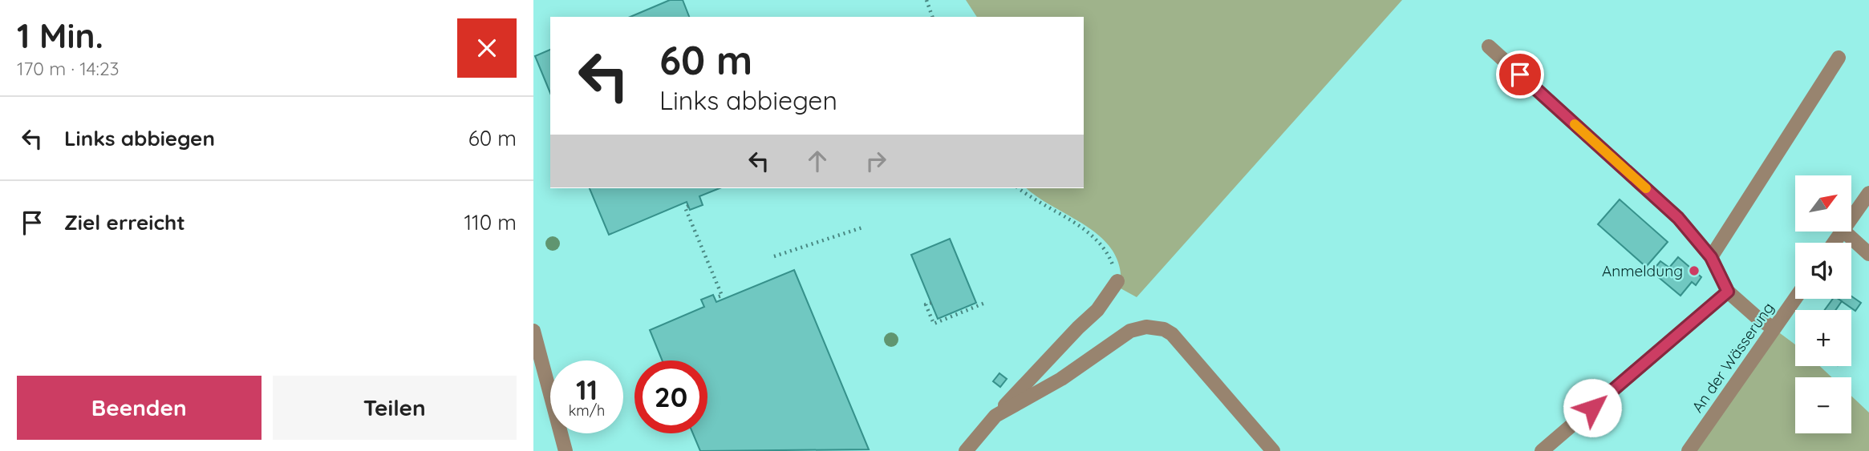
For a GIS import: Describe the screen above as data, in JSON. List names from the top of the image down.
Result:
{
  "streets": {
    "street": ["An der Wässerung"]
  },
  "places": ["Anmeldung"],
  "north": "top right",
  "page": {
    "heading": ["1 Min.", "170 m · 14:23"],
    "turn": ["60 m", "Links abbiegen"],
    "list": [
      {
        "name": "Links abbiegen",
        "value": "60 m"
      },
      {
        "name": "Ziel erreicht",
        "value": "110 m"
      }
    ],
    "map_buttons": ["+", "−"],
    "speed": "11 km/h",
    "limit": "20",
    "buttons": ["Beenden", "Teilen"]
  }
}
